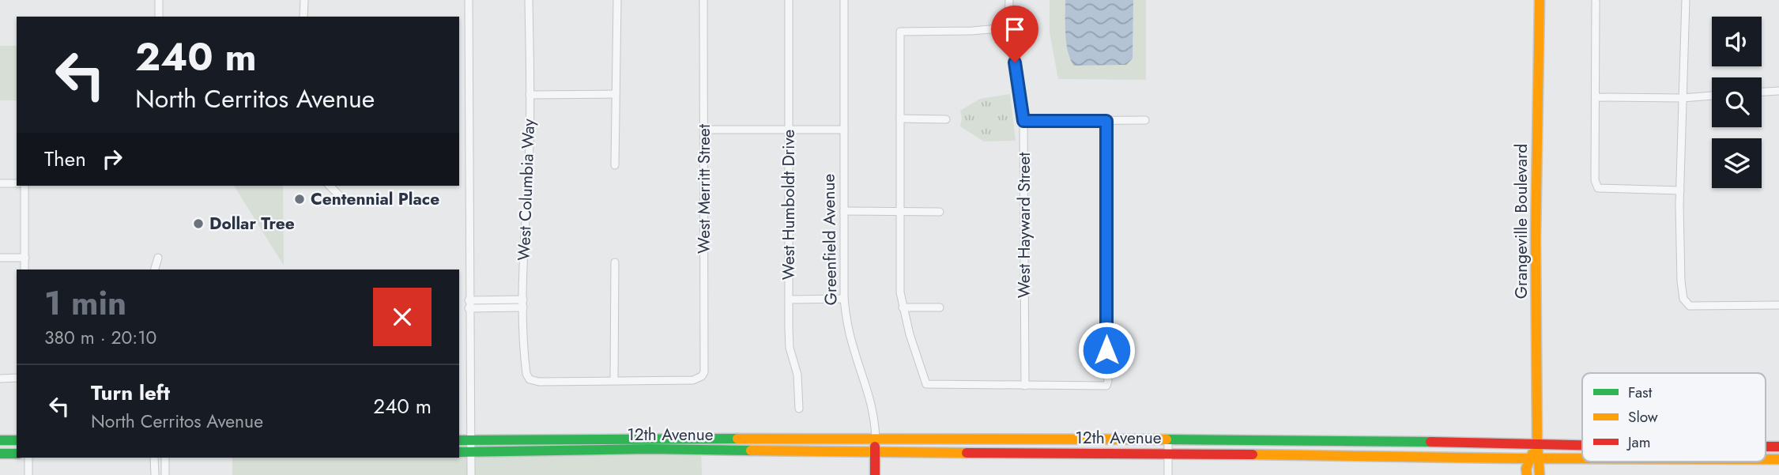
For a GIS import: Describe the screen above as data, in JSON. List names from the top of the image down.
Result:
{
  "streets": {
    "main road": ["Grangeville Boulevard", "Greenfield Avenue", "12th Avenue"],
    "street": [
      "West Merritt Street",
      "West Columbia Way",
      "West Humboldt Drive",
      "West Hayward Street"
    ]
  },
  "crossings": [
    ["West Merritt Street", "West Columbia Way"],
    ["Grangeville Boulevard", "12th Avenue"],
    ["Greenfield Avenue", "12th Avenue"]
  ],
  "places": ["Centennial Place", "Dollar Tree"],
  "legend": ["Fast", "Slow", "Jam"],
  "page": {
    "turn": ["240 m", "North Cerritos Avenue"],
    "then": "Then",
    "heading": ["1 min", "380 m · 20:10"],
    "list": [
      {
        "name": "Turn left",
        "note": "North Cerritos Avenue",
        "value": "240 m"
      }
    ]
  }
}
